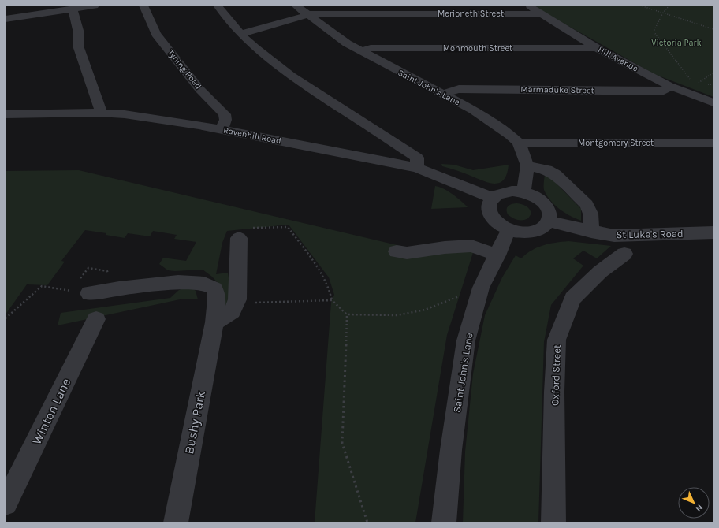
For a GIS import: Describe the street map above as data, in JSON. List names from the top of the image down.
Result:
{
  "streets": {
    "street": [
      "Merioneth Street",
      "Monmouth Street",
      "Hill Avenue",
      "Tyning Road",
      "Saint John's Lane",
      "Marmaduke Street",
      "Ravenhill Road",
      "Montgomery Street",
      "St Luke's Road",
      "Oxford Street",
      "Winton Lane",
      "Bushy Park"
    ]
  },
  "crossings": [
    ["Merioneth Street", "Hill Avenue"],
    ["Merioneth Street", "Saint John's Lane"],
    ["Monmouth Street", "Hill Avenue"],
    ["Monmouth Street", "Saint John's Lane"],
    ["Hill Avenue", "Marmaduke Street"],
    ["Tyning Road", "Ravenhill Road"],
    ["Saint John's Lane", "Marmaduke Street"],
    ["Saint John's Lane", "Ravenhill Road"],
    ["Saint John's Lane", "Montgomery Street"],
    ["Saint John's Lane", "St Luke's Road"],
    ["Ravenhill Road", "St Luke's Road"]
  ],
  "parks": ["Victoria Park"],
  "north": "bottom right"
}
